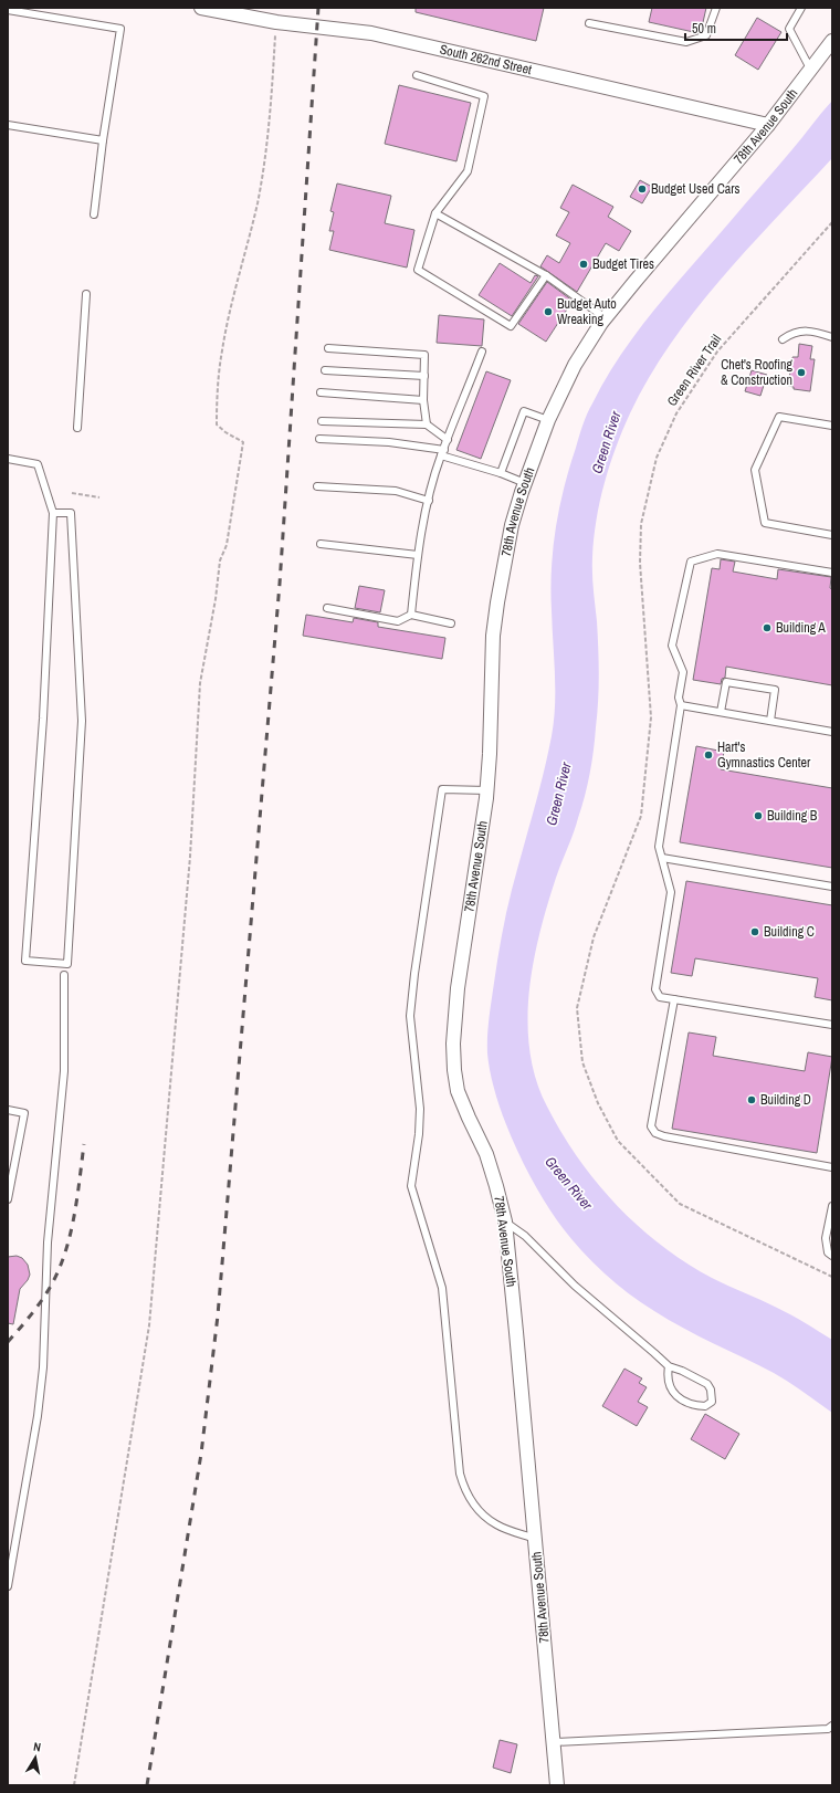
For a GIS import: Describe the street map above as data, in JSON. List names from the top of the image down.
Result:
{
  "streets": {
    "street": ["South 262nd Street", "78th Avenue South"],
    "path": ["Green River Trail"]
  },
  "crossings": [
    ["South 262nd Street", "78th Avenue South"]
  ],
  "water": ["Green River"],
  "places": [
    "Budget Used Cars",
    "Budget Tires",
    "Budget Auto Wreaking",
    "Chet's Roofing & Construction",
    "Building A",
    "Hart's Gymnastics Center",
    "Building B",
    "Building C",
    "Building D"
  ],
  "scale_bar": "50 m",
  "north": "top"
}
